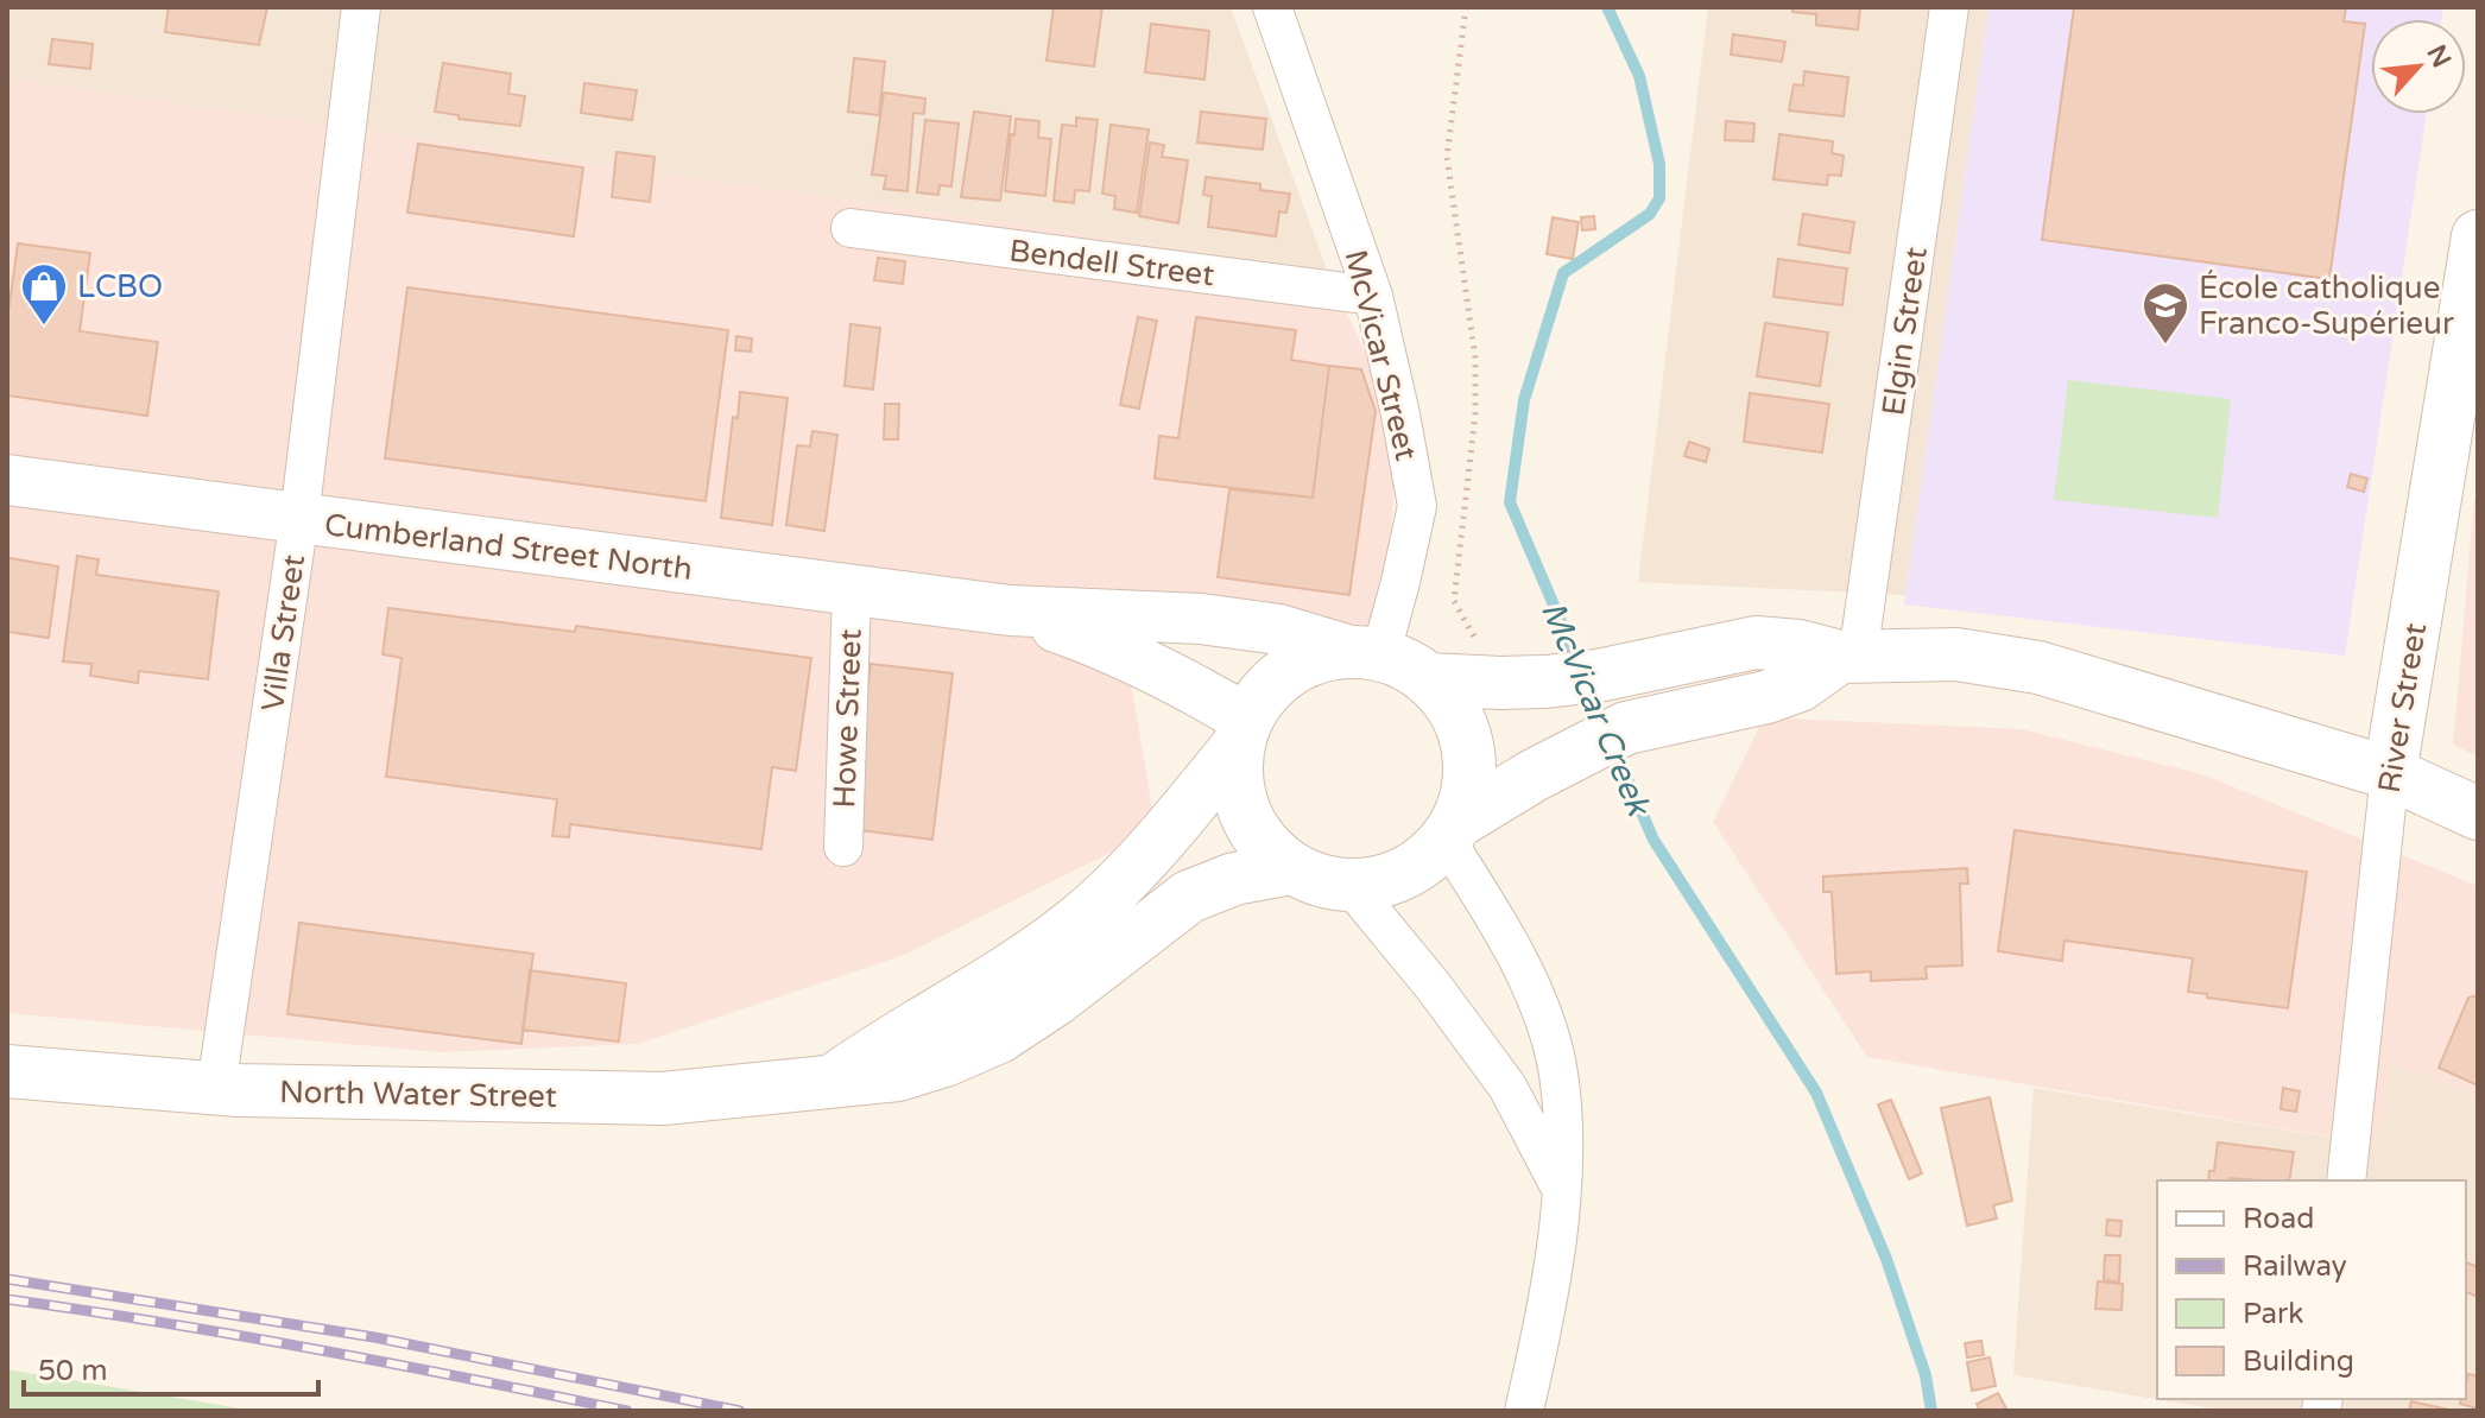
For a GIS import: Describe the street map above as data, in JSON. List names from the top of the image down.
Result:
{
  "streets": {
    "main road": ["River Street", "North Water Street"],
    "street": [
      "Bendell Street",
      "Elgin Street",
      "McVicar Street",
      "Cumberland Street North",
      "Villa Street",
      "Howe Street"
    ]
  },
  "crossings": [
    ["Bendell Street", "McVicar Street"],
    ["McVicar Street", "Cumberland Street North"],
    ["McVicar Street", "North Water Street"],
    ["Cumberland Street North", "Villa Street"],
    ["Cumberland Street North", "Howe Street"],
    ["Cumberland Street North", "North Water Street"],
    ["Villa Street", "North Water Street"]
  ],
  "water": ["McVicar Creek"],
  "places": {
    "shop": ["LCBO"],
    "school or university": ["École catholique Franco-Supérieur"]
  },
  "legend": [
    "Road",
    "Railway",
    "Park",
    "Building"
  ],
  "scale_bar": "50 m",
  "north": "top right"
}
